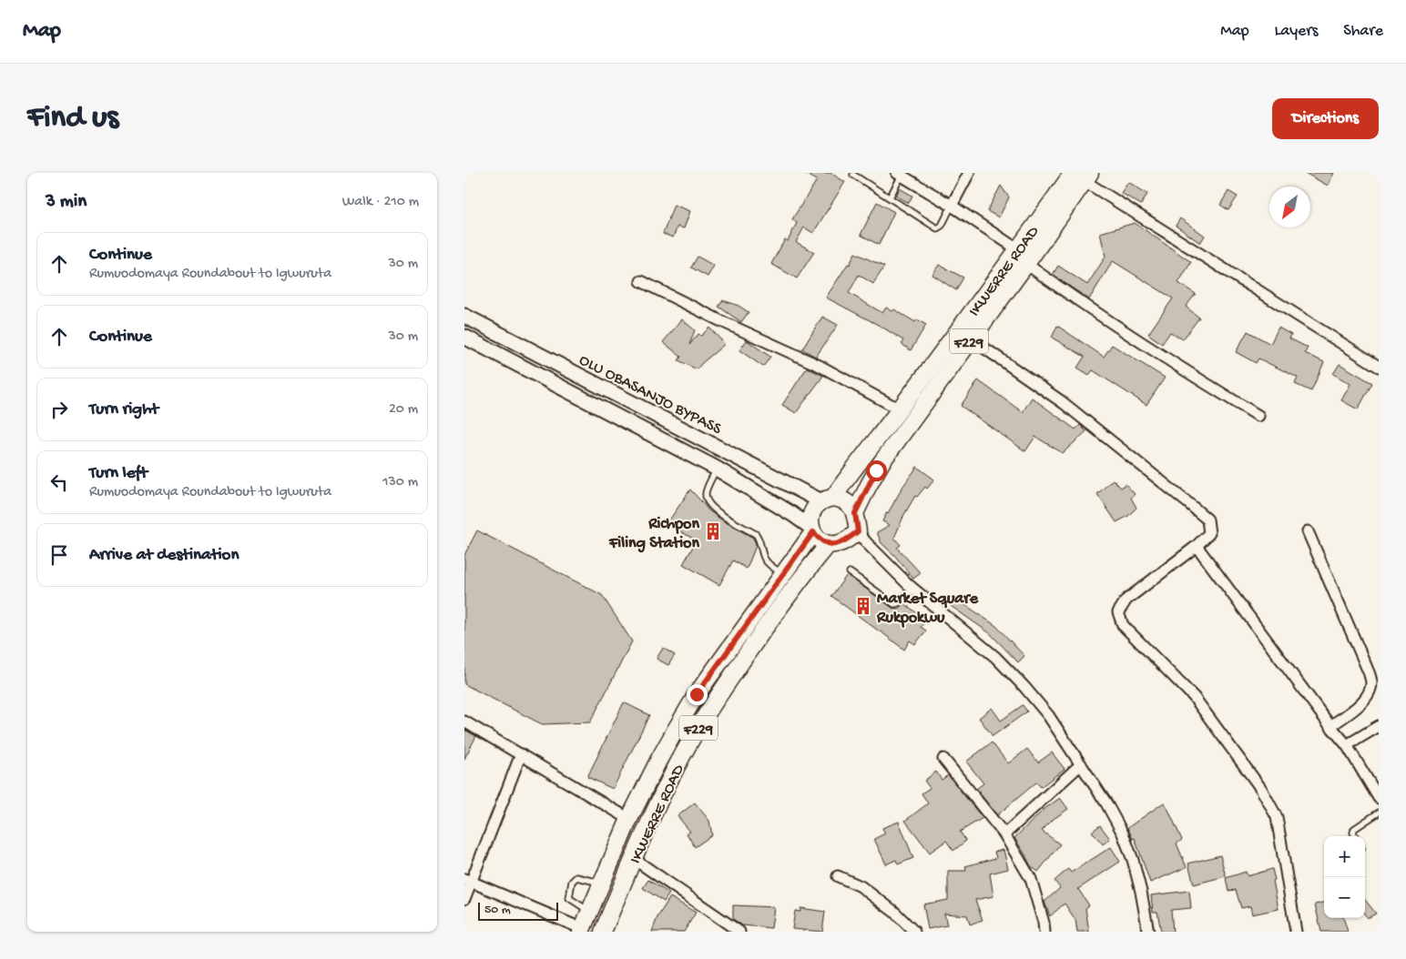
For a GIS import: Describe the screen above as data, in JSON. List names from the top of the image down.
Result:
{
  "streets": {
    "main road": ["IKWERRE ROAD", "F229", "OLU OBASANJO BYPASS"]
  },
  "crossings": [
    ["IKWERRE ROAD", "F229"],
    ["IKWERRE ROAD", "OLU OBASANJO BYPASS"],
    ["F229", "OLU OBASANJO BYPASS"]
  ],
  "places": {
    "building": ["Richpon Filing Station", "Market Square Rukpokwu"]
  },
  "scale_bar": "50 m",
  "north": "bottom left",
  "page": {
    "header": "Map",
    "nav": ["Map", "Layers", "Share"],
    "buttons": "Directions",
    "title": "Find us",
    "heading": ["3 min", "Walk · 210 m"],
    "list": [
      ["Continue", "Rumuodomaya Roundabout to Igwuruta", "30 m"],
      ["Continue", "30 m"],
      ["Turn right", "20 m"],
      ["Turn left", "Rumuodomaya Roundabout to Igwuruta", "130 m"],
      "Arrive at destination"
    ],
    "map_buttons": ["+", "−"],
    "scale": "50 m"
  }
}
